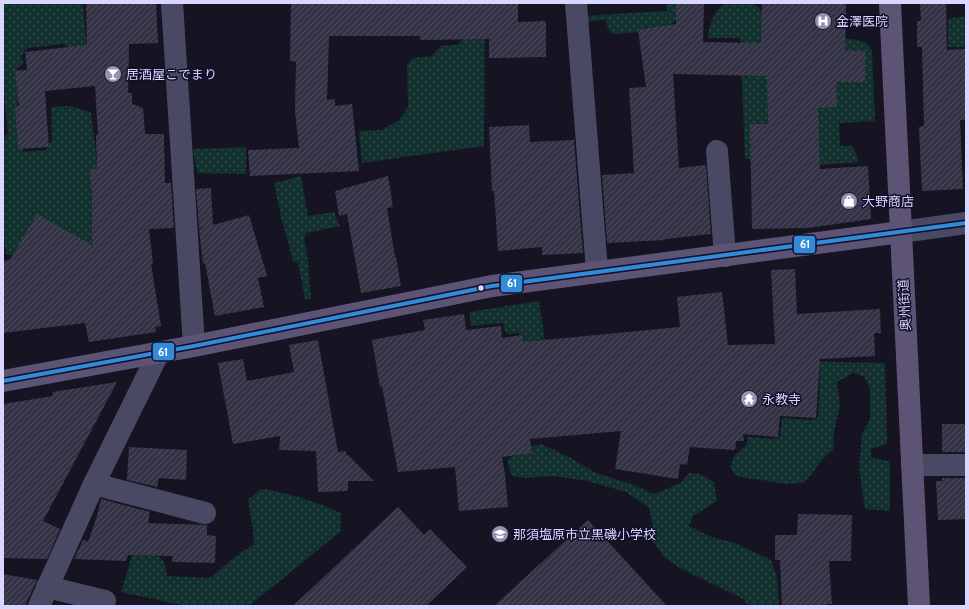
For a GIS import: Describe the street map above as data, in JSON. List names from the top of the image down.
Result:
{
  "streets": {
    "main road": ["奥州街道"]
  },
  "places": {
    "hospital": ["金澤医院"],
    "bar": ["居酒屋こでまり"],
    "shop": ["大野商店"],
    "temple": ["永教寺"],
    "school or university": ["那須塩原市立黒磯小学校"]
  },
  "lines": ["transit line 61"]
}
